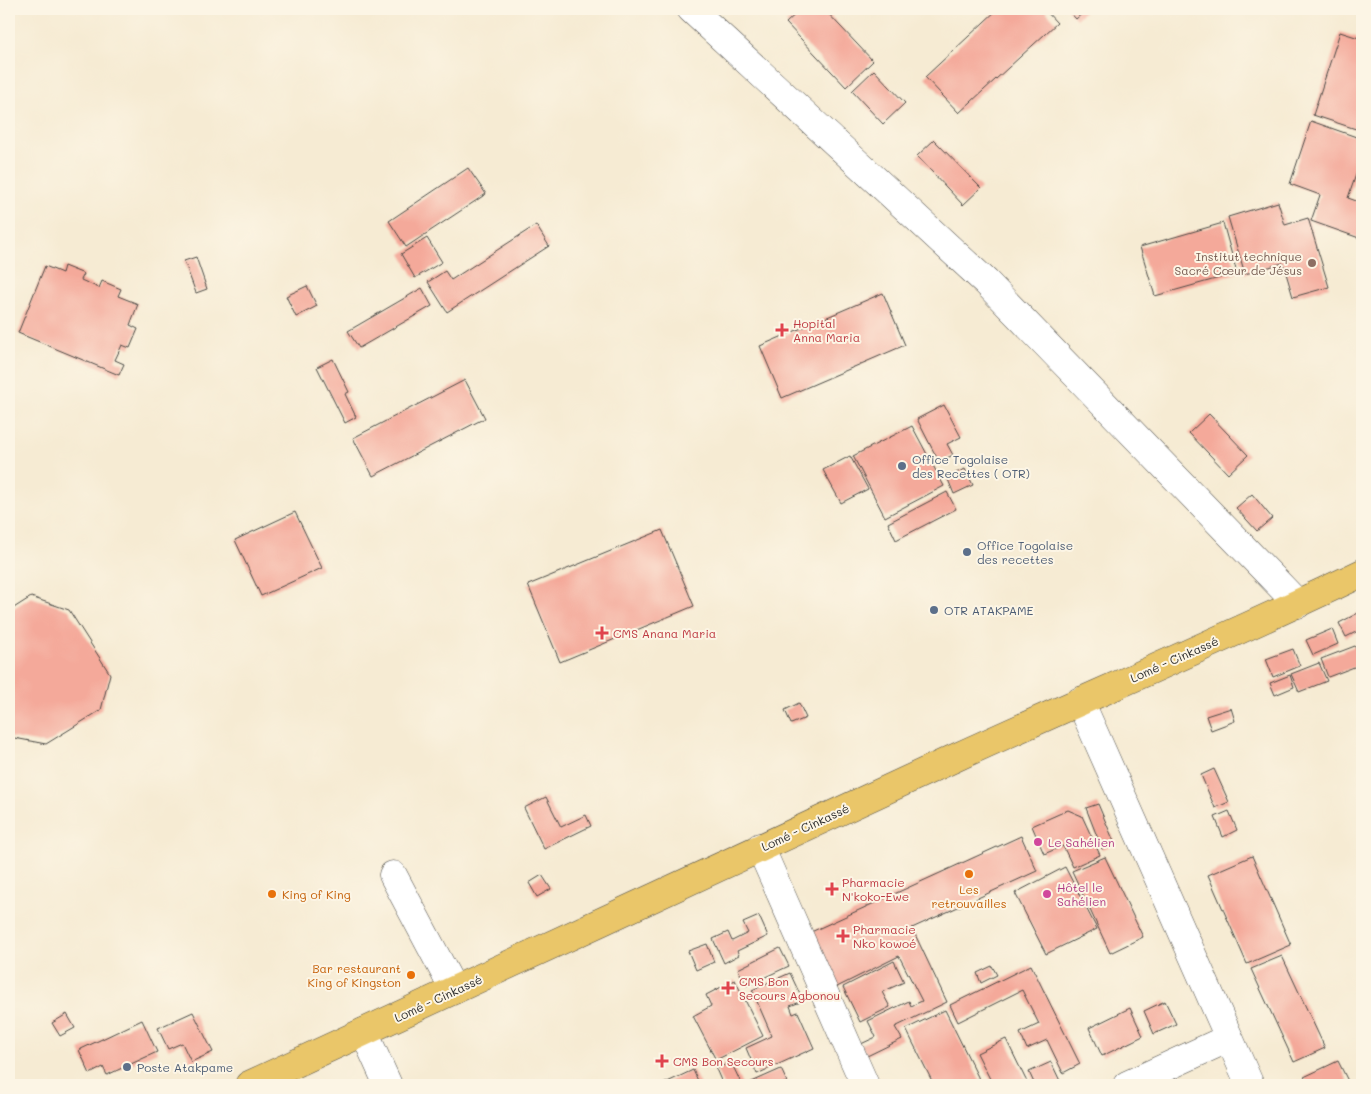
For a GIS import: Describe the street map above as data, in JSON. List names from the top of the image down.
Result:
{
  "streets": {
    "highway": ["Lomé - Cinkassé"]
  },
  "places": {
    "other": [
      "Institut technique Sacré Cœur de Jésus",
      "Office Togolaise des Recettes ( OTR)",
      "Office Togolaise des recettes",
      "OTR ATAKPAME",
      "Le Sahélien",
      "Les retrouvailles",
      "King of King",
      "Hôtel le Sahélien",
      "Bar restaurant King of Kingston",
      "Poste Atakpame"
    ],
    "health": [
      "Hopital Anna Maria",
      "CMS Anana Maria",
      "Pharmacie N'koko-Ewe",
      "Pharmacie Nko kowoé",
      "CMS Bon Secours Agbonou",
      "CMS Bon Secours"
    ]
  }
}
